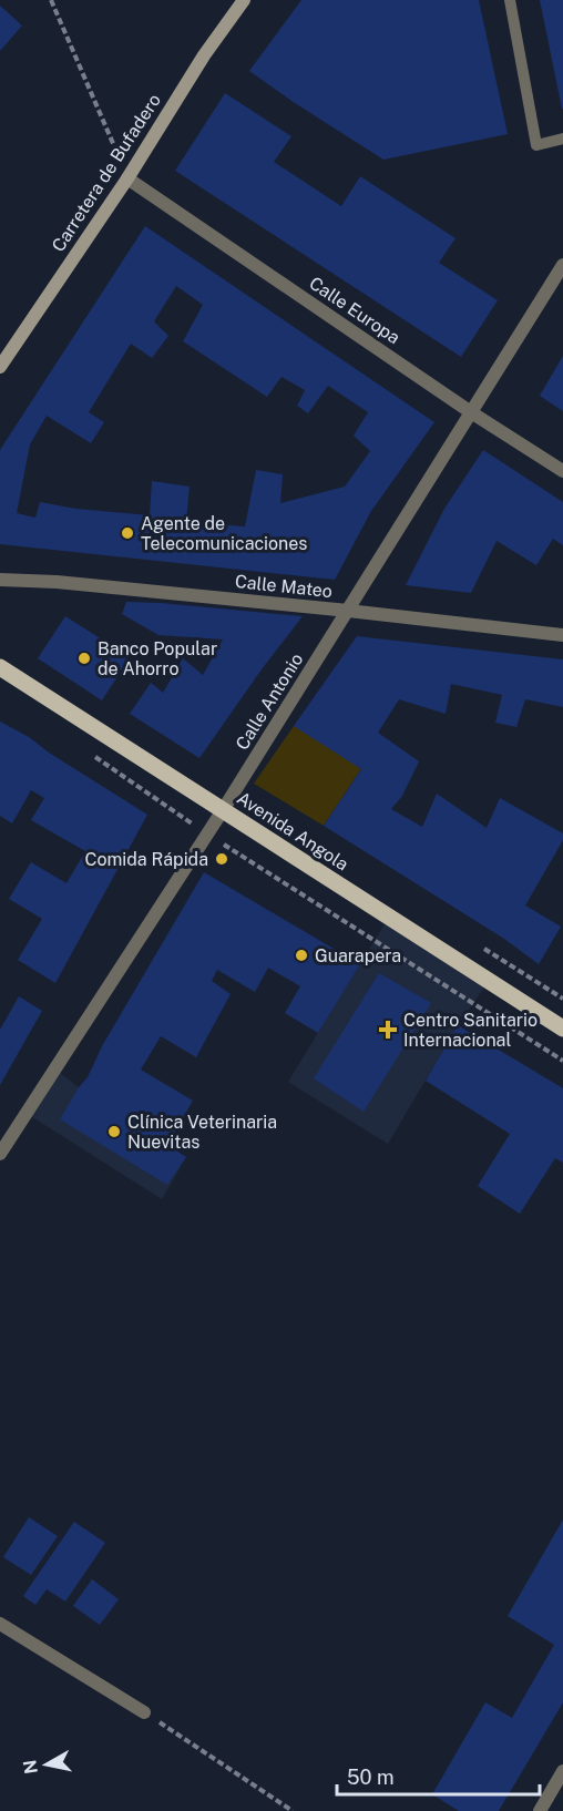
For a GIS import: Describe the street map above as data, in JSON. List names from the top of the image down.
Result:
{
  "streets": {
    "main road": ["Carretera de Bufadero", "Avenida Angola"],
    "street": ["Calle Europa", "Calle Mateo", "Calle Antonio"]
  },
  "crossings": [
    ["Carretera de Bufadero", "Calle Europa"],
    ["Calle Europa", "Calle Antonio"],
    ["Calle Mateo", "Calle Antonio"],
    ["Calle Antonio", "Avenida Angola"]
  ],
  "places": {
    "other": [
      "Agente de Telecomunicaciones",
      "Banco Popular de Ahorro",
      "Comida Rápida",
      "Guarapera",
      "Clínica Veterinaria Nuevitas"
    ],
    "health": ["Centro Sanitario Internacional"]
  },
  "scale_bar": "50 m",
  "north": "left"
}
